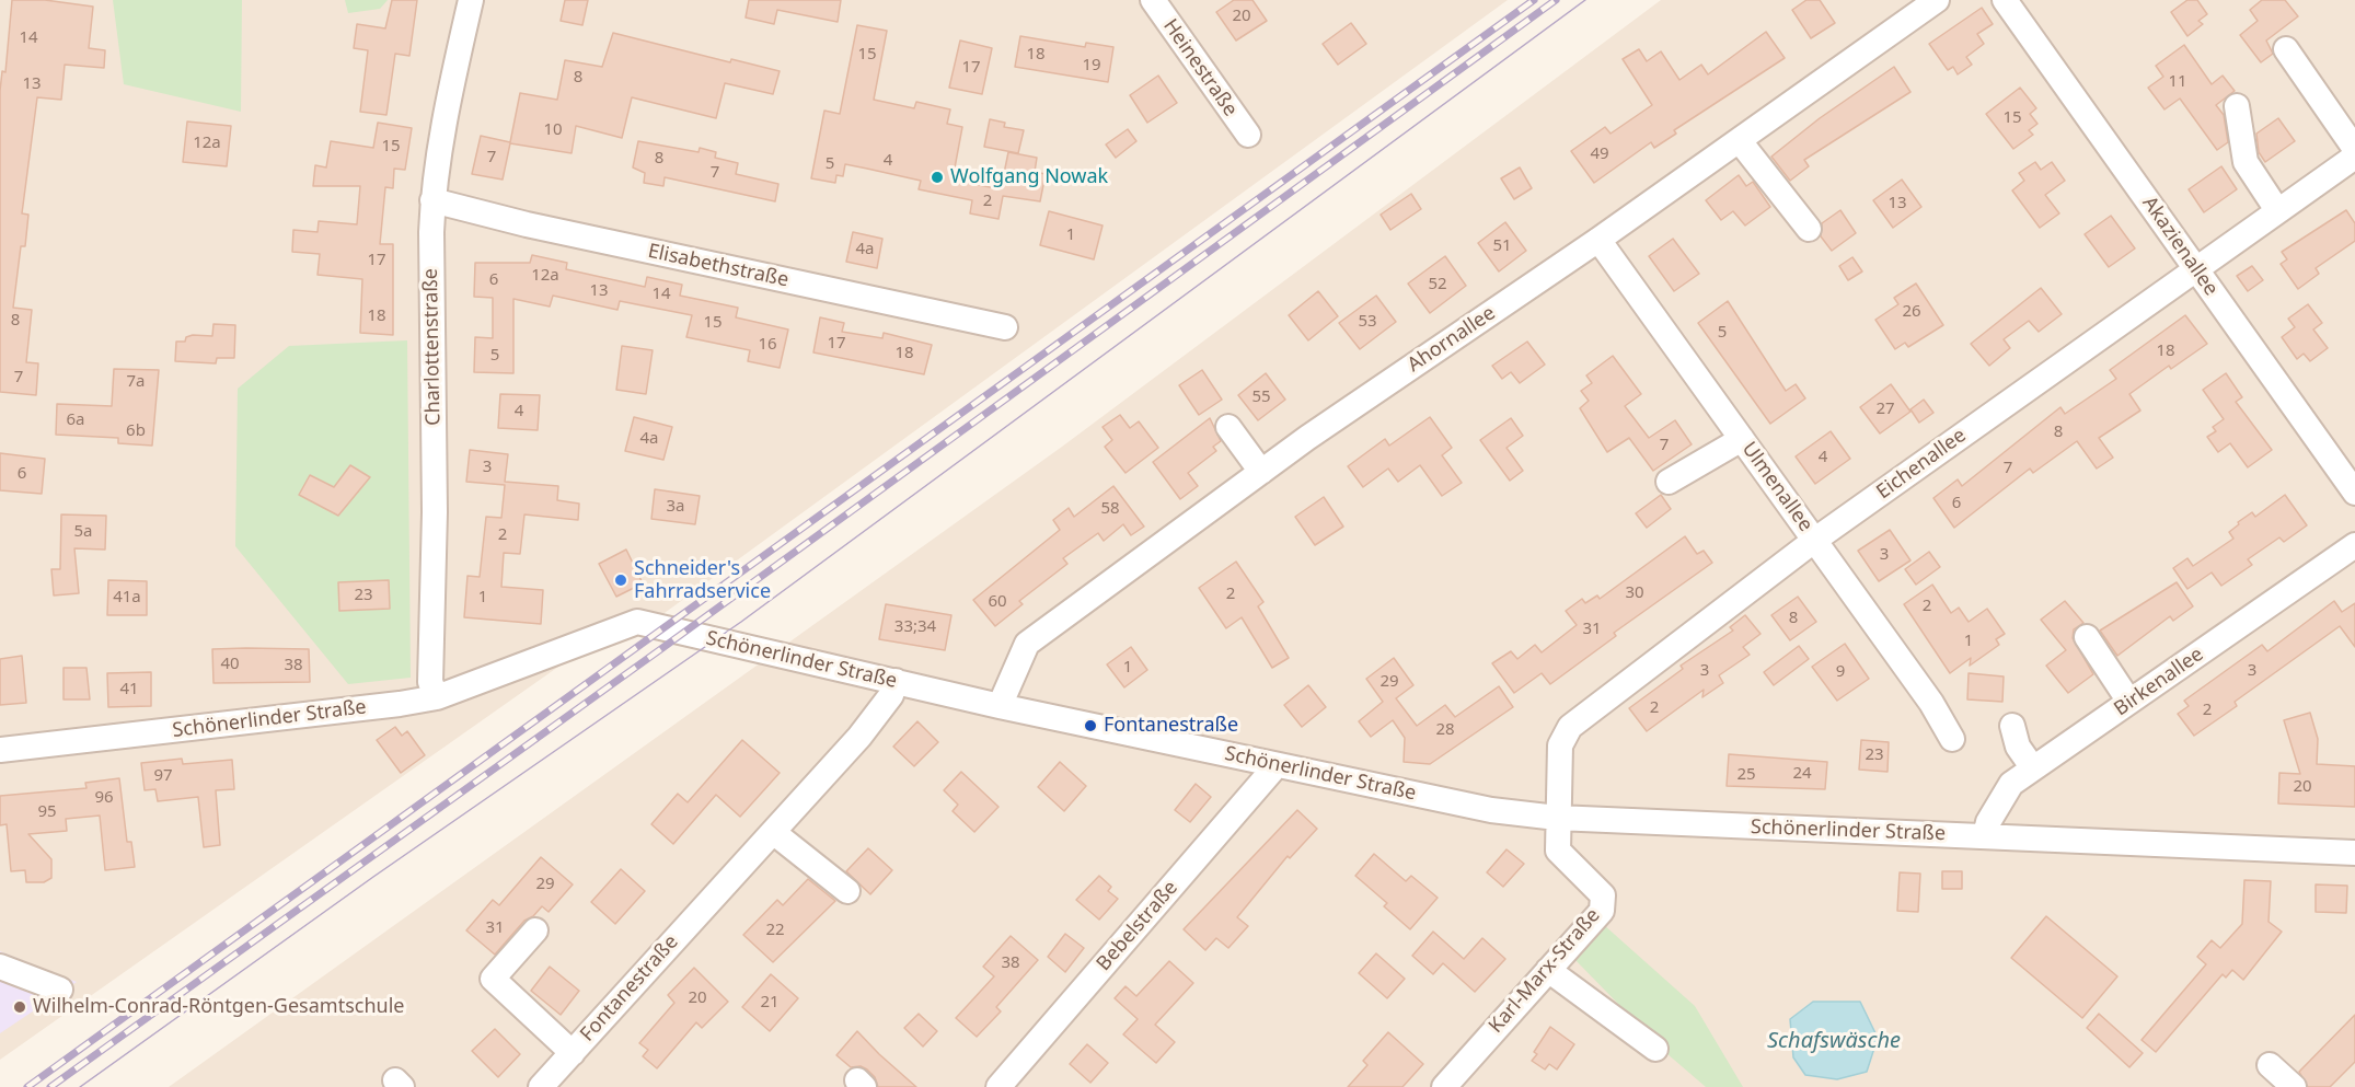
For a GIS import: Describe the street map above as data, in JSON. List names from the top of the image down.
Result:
{
  "streets": {
    "street": [
      "Heinestraße",
      "Akazienallee",
      "Elisabethstraße",
      "Ahornallee",
      "Charlottenstraße",
      "Eichenallee",
      "Ulmenallee",
      "Schönerlinder Straße",
      "Birkenallee",
      "Bebelstraße",
      "Karl-Marx-Straße",
      "Fontanestraße"
    ]
  },
  "crossings": [
    ["Akazienallee", "Eichenallee"],
    ["Elisabethstraße", "Charlottenstraße"],
    ["Ahornallee", "Ulmenallee"],
    ["Ahornallee", "Schönerlinder Straße"],
    ["Charlottenstraße", "Schönerlinder Straße"],
    ["Eichenallee", "Ulmenallee"],
    ["Eichenallee", "Schönerlinder Straße"],
    ["Eichenallee", "Karl-Marx-Straße"],
    ["Schönerlinder Straße", "Birkenallee"],
    ["Schönerlinder Straße", "Bebelstraße"],
    ["Schönerlinder Straße", "Karl-Marx-Straße"],
    ["Schönerlinder Straße", "Fontanestraße"]
  ],
  "water": ["Schafswäsche"],
  "places": [
    "Wolfgang Nowak",
    "Schneider's Fahrradservice",
    "Fontanestraße",
    "Wilhelm-Conrad-Röntgen-Gesamtschule"
  ],
  "house_numbers": [
    "20",
    "14",
    "15",
    "18",
    "19",
    "17",
    "8",
    "11",
    "13",
    "15",
    "10",
    "12a",
    "15",
    "49",
    "7",
    "8",
    "4",
    "5",
    "7",
    "2",
    "13",
    "1",
    "51",
    "4a",
    "17",
    "12a",
    "6",
    "52",
    "13",
    "14",
    "26",
    "18",
    "8",
    "53",
    "15",
    "5",
    "17",
    "16",
    "18",
    "18",
    "5",
    "7",
    "7a",
    "55",
    "27",
    "4",
    "6a",
    "6b",
    "8",
    "4a",
    "7",
    "4",
    "3",
    "7",
    "6",
    "6",
    "3a",
    "58",
    "5a",
    "2",
    "3",
    "30",
    "2",
    "23",
    "41a",
    "1",
    "60",
    "2",
    "8",
    "33;34",
    "31",
    "1",
    "40",
    "38",
    "1",
    "3",
    "3",
    "9",
    "29",
    "41",
    "2",
    "2",
    "28",
    "23",
    "24",
    "25",
    "97",
    "20",
    "96",
    "95",
    "29",
    "31",
    "22",
    "38",
    "20",
    "21"
  ]
}
